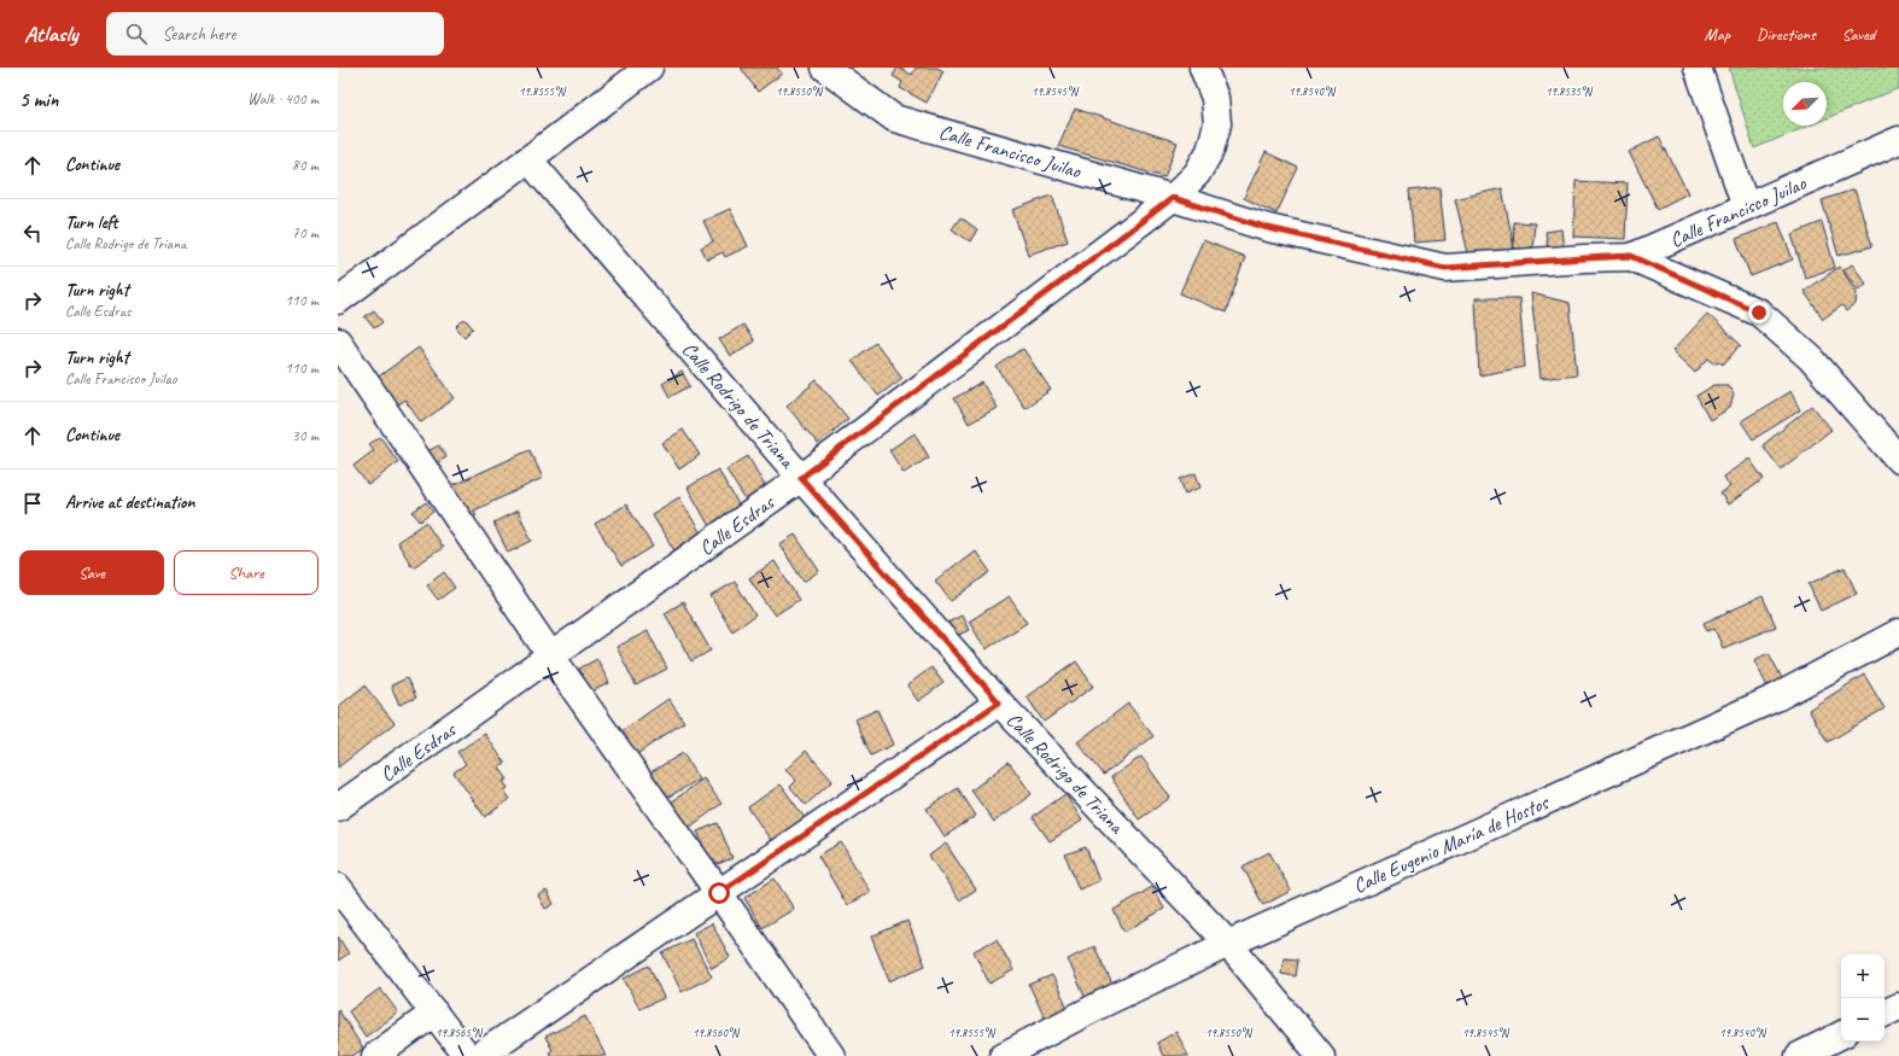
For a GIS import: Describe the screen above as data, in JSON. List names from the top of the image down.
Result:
{
  "streets": {
    "street": [
      "Calle Francisco Juilao",
      "Calle Rodrigo de Triana",
      "Calle Esdras",
      "Calle Eugenio María de Hostos"
    ]
  },
  "crossings": [
    ["Calle Francisco Juilao", "Calle Esdras"],
    ["Calle Rodrigo de Triana", "Calle Esdras"],
    ["Calle Rodrigo de Triana", "Calle Eugenio María de Hostos"]
  ],
  "north": "bottom left",
  "page": {
    "header": "Atlasly",
    "search": "Search here",
    "nav": ["Map", "Directions", "Saved"],
    "heading": ["5 min", "Walk · 400 m"],
    "list": [
      ["Continue", "80 m"],
      ["Turn left", "Calle Rodrigo de Triana", "70 m"],
      ["Turn right", "Calle Esdras", "110 m"],
      ["Turn right", "Calle Francisco Juilao", "110 m"],
      ["Continue", "30 m"],
      "Arrive at destination"
    ],
    "buttons": ["Save", "Share"],
    "map_buttons": ["+", "−"]
  },
  "coordinates": [
    "19.8555°N",
    "19.8550°N",
    "19.8545°N",
    "19.8540°N",
    "19.8535°N",
    "19.8565°N",
    "19.8560°N"
  ]
}
